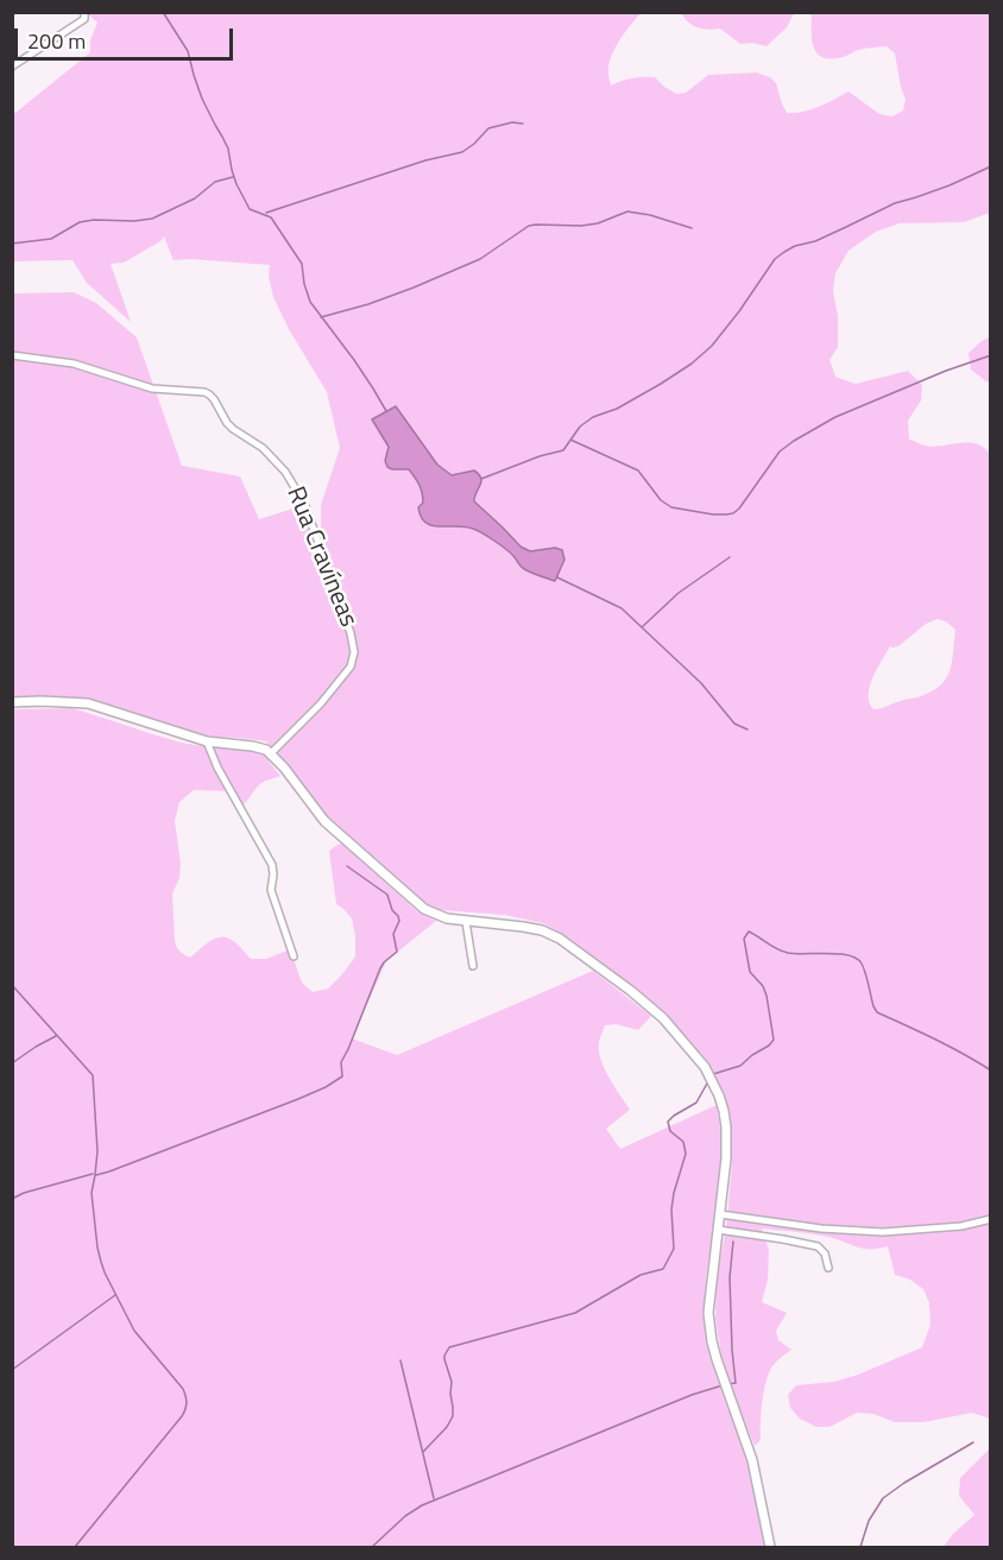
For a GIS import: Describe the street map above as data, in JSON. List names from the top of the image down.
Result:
{
  "streets": {
    "street": ["Rua Cravíneas"]
  },
  "scale_bar": "200 m"
}
